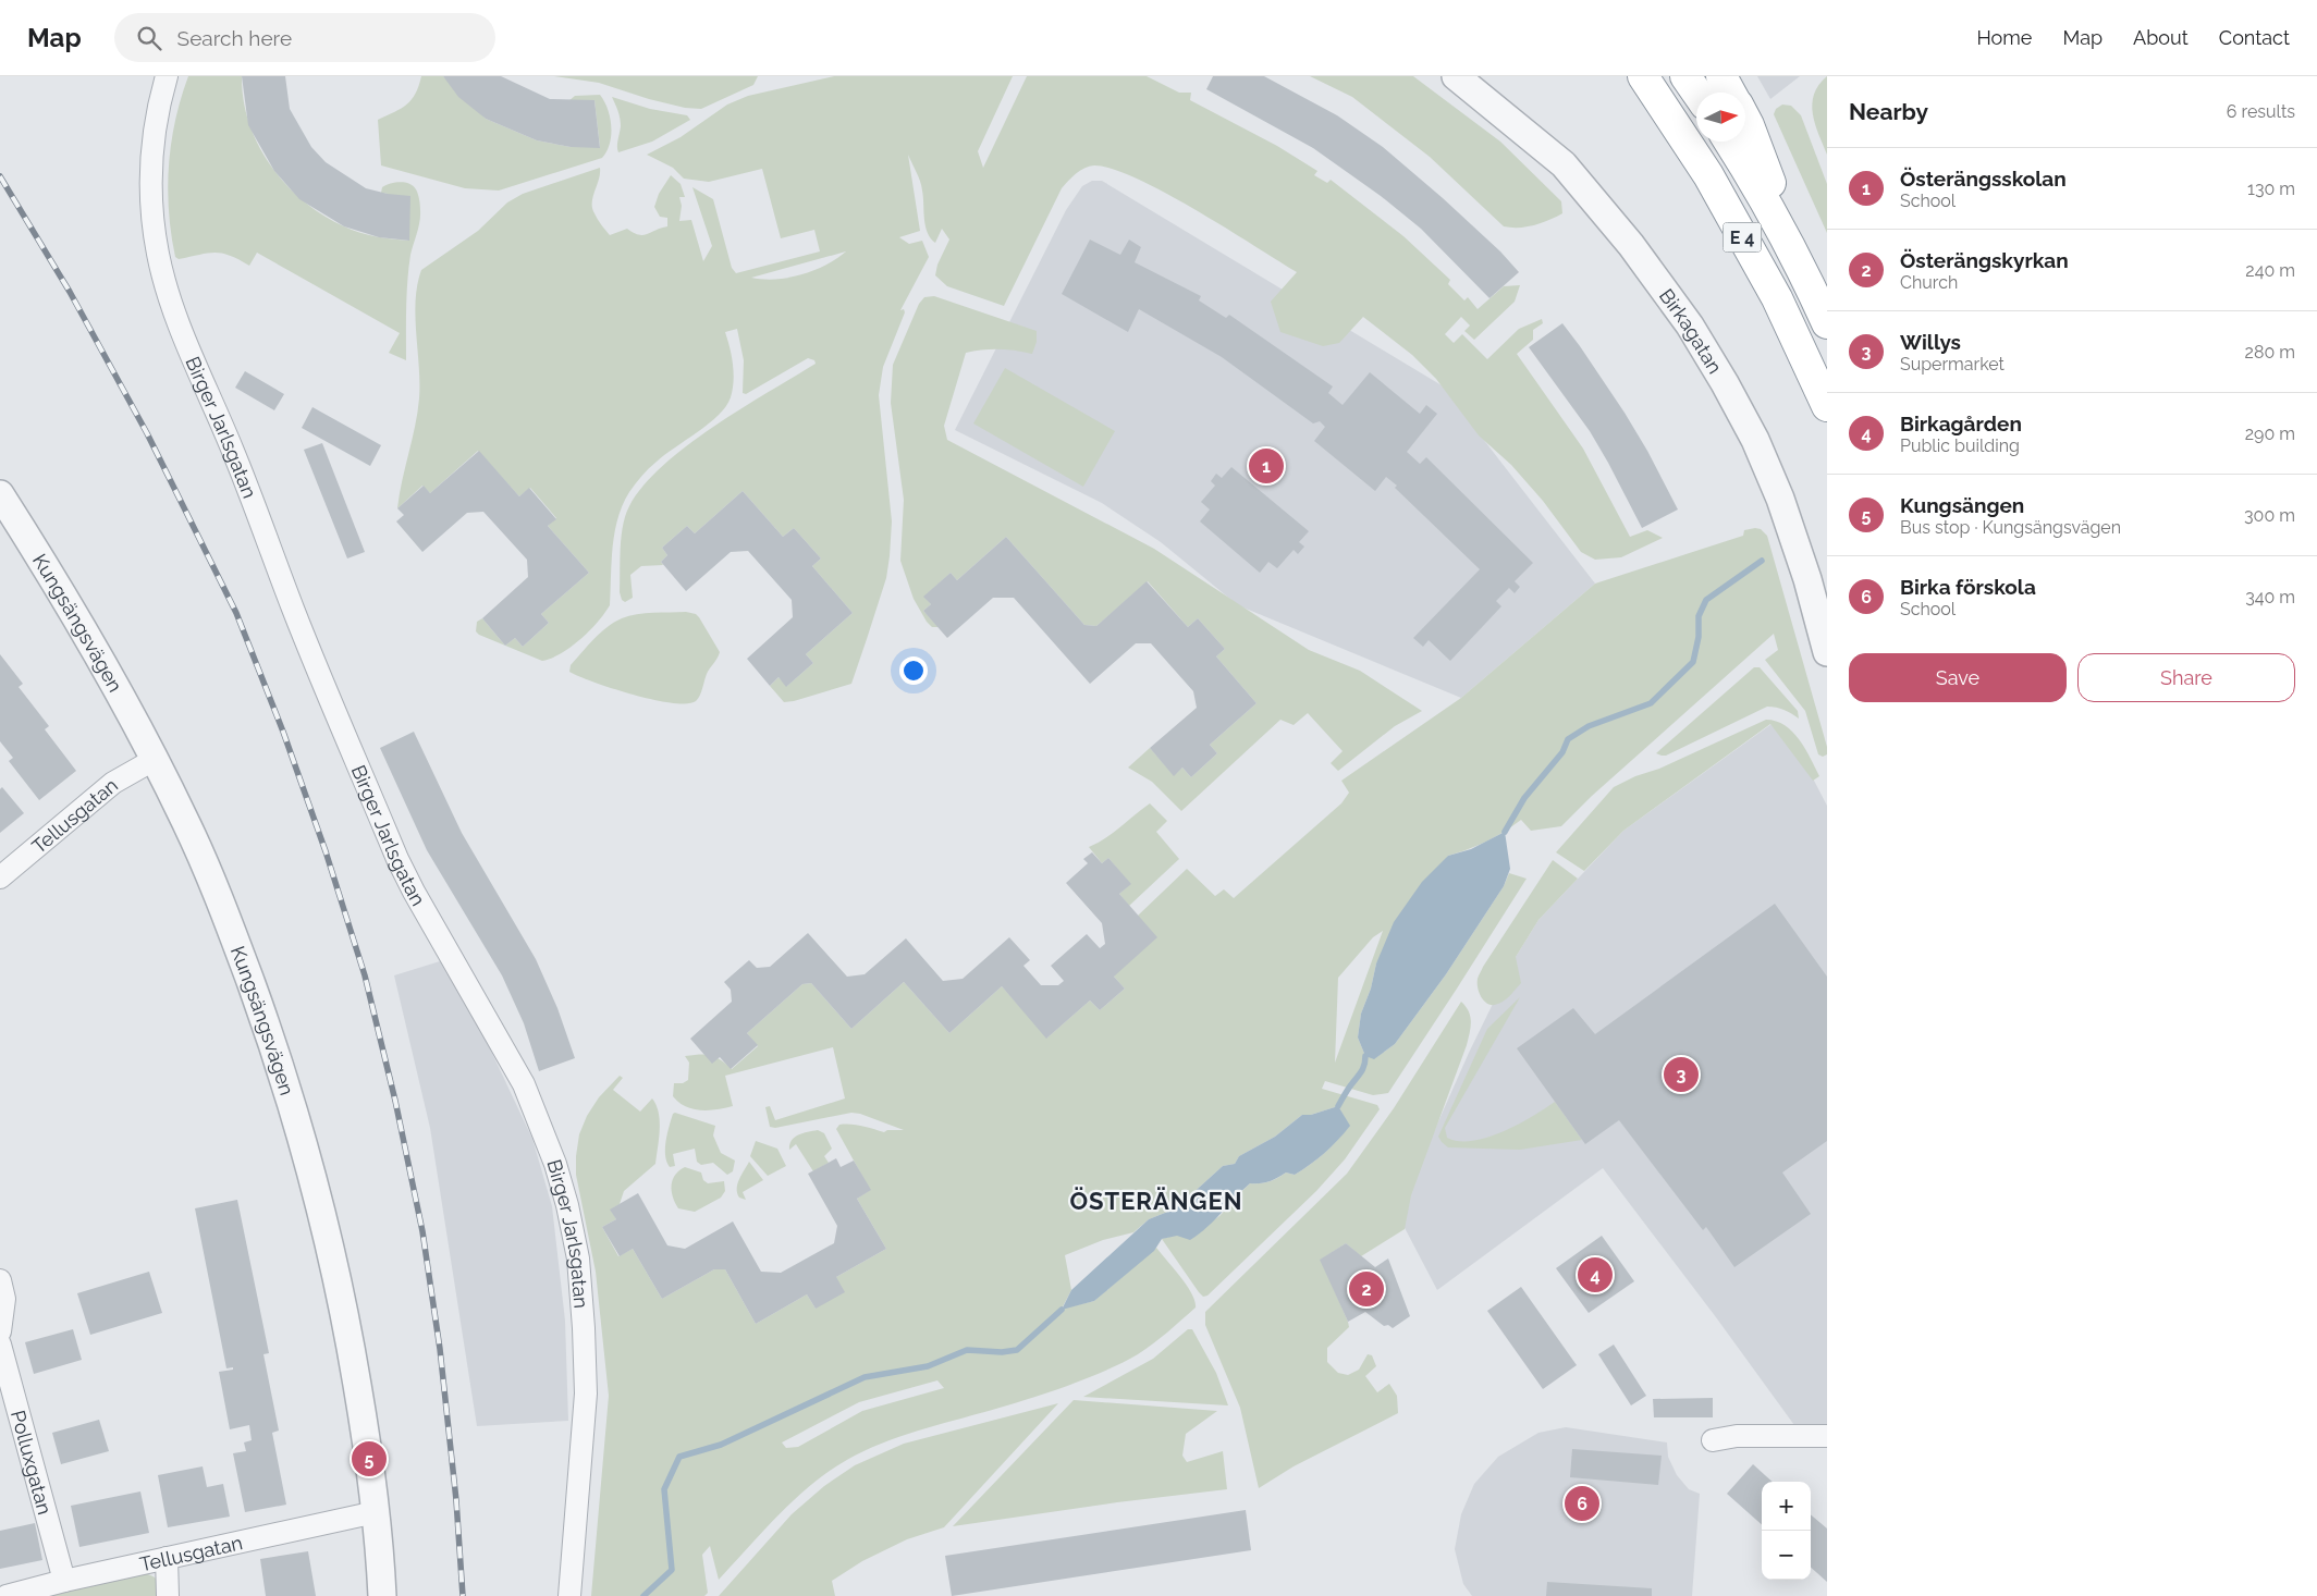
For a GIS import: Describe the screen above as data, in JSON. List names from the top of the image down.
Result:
{
  "streets": {
    "highway": ["E 4"],
    "street": [
      "Birkagatan",
      "Birger Jarlsgatan",
      "Kungsängsvägen",
      "Tellusgatan",
      "Polluxgatan"
    ]
  },
  "crossings": [
    ["Kungsängsvägen", "Tellusgatan"],
    ["Tellusgatan", "Polluxgatan"]
  ],
  "districts": ["ÖSTERÄNGEN"],
  "north": "right",
  "page": {
    "header": "Map",
    "search": "Search here",
    "nav": [
      "Home",
      "Map",
      "About",
      "Contact"
    ],
    "heading": ["Nearby", "6 results"],
    "list": [
      {
        "mark": "1",
        "name": "Österängsskolan",
        "note": "School",
        "value": "130 m"
      },
      {
        "mark": "2",
        "name": "Österängskyrkan",
        "note": "Church",
        "value": "240 m"
      },
      {
        "mark": "3",
        "name": "Willys",
        "note": "Supermarket",
        "value": "280 m"
      },
      {
        "mark": "4",
        "name": "Birkagården",
        "note": "Public building",
        "value": "290 m"
      },
      {
        "mark": "5",
        "name": "Kungsängen",
        "note": "Bus stop · Kungsängsvägen",
        "value": "300 m"
      },
      {
        "mark": "6",
        "name": "Birka förskola",
        "note": "School",
        "value": "340 m"
      }
    ],
    "pins": [
      "1",
      "3",
      "4",
      "2",
      "5",
      "6"
    ],
    "buttons": ["Save", "Share"],
    "map_buttons": ["+", "−"]
  }
}
